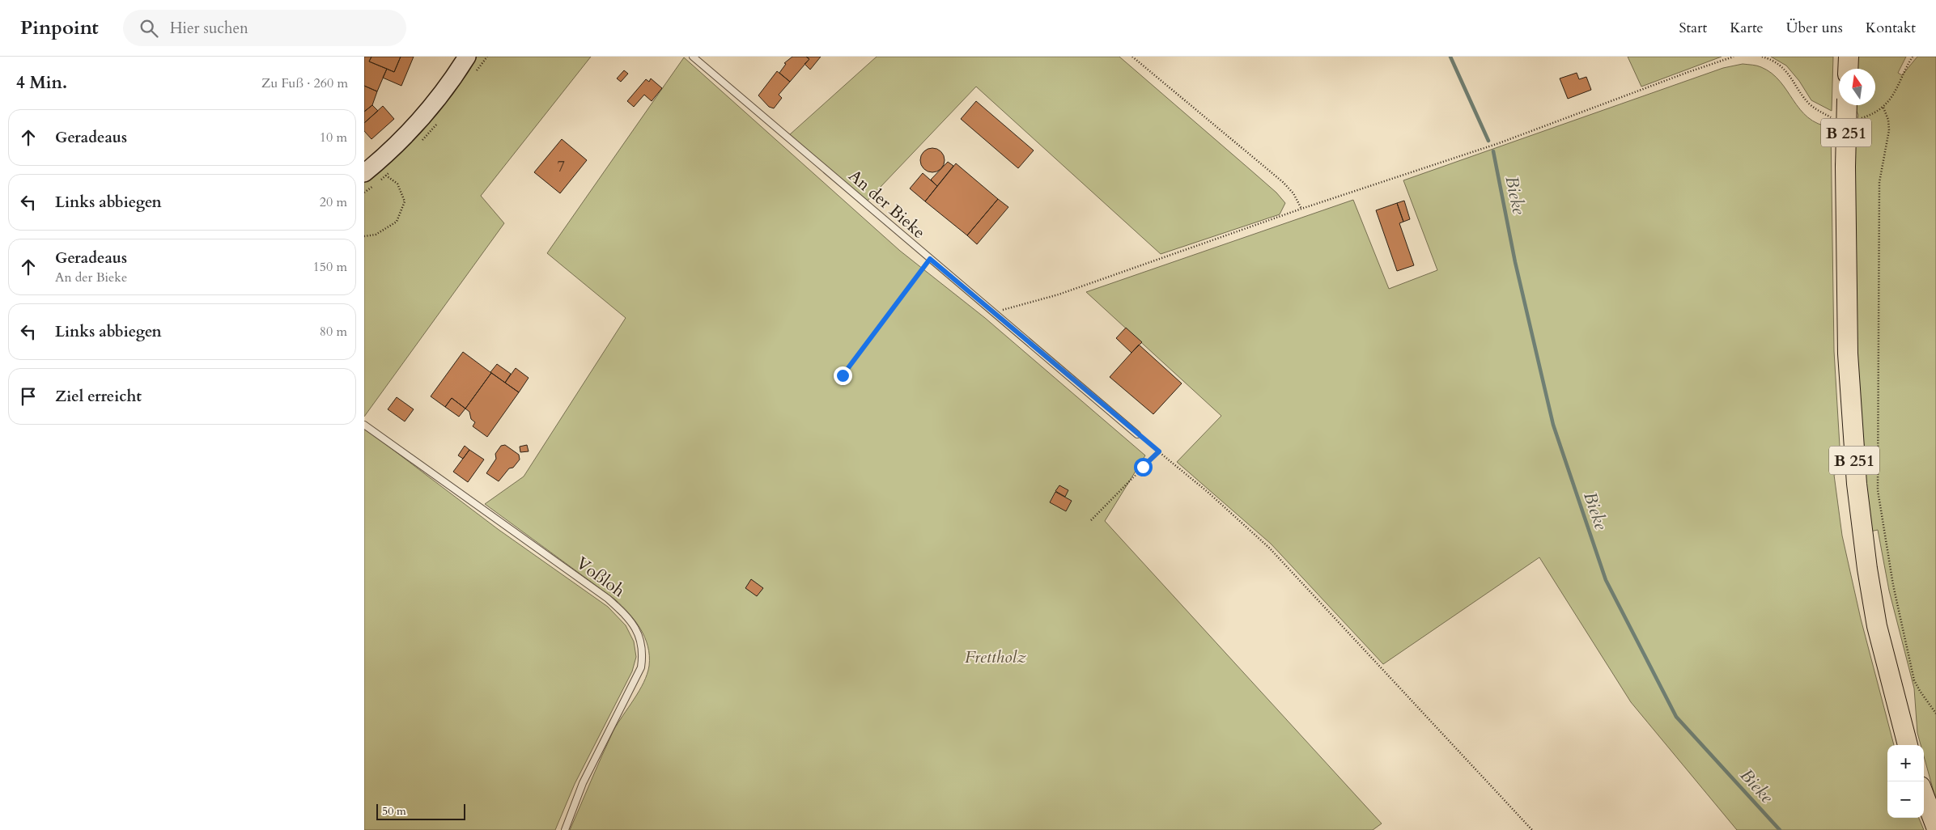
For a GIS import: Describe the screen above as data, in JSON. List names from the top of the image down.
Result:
{
  "streets": {
    "main road": ["B 251"],
    "lane": ["An der Bieke", "Voßloh"]
  },
  "water": ["Bieke"],
  "parks": ["Frettholz"],
  "house_numbers": ["7"],
  "scale_bar": "50 m",
  "north": "top",
  "page": {
    "header": "Pinpoint",
    "search": "Hier suchen",
    "nav": [
      "Start",
      "Karte",
      "Über uns",
      "Kontakt"
    ],
    "heading": ["4 Min.", "Zu Fuß · 260 m"],
    "list": [
      ["Geradeaus", "10 m"],
      ["Links abbiegen", "20 m"],
      ["Geradeaus", "An der Bieke", "150 m"],
      ["Links abbiegen", "80 m"],
      "Ziel erreicht"
    ],
    "map_buttons": ["+", "−"],
    "scale": "50 m"
  }
}
